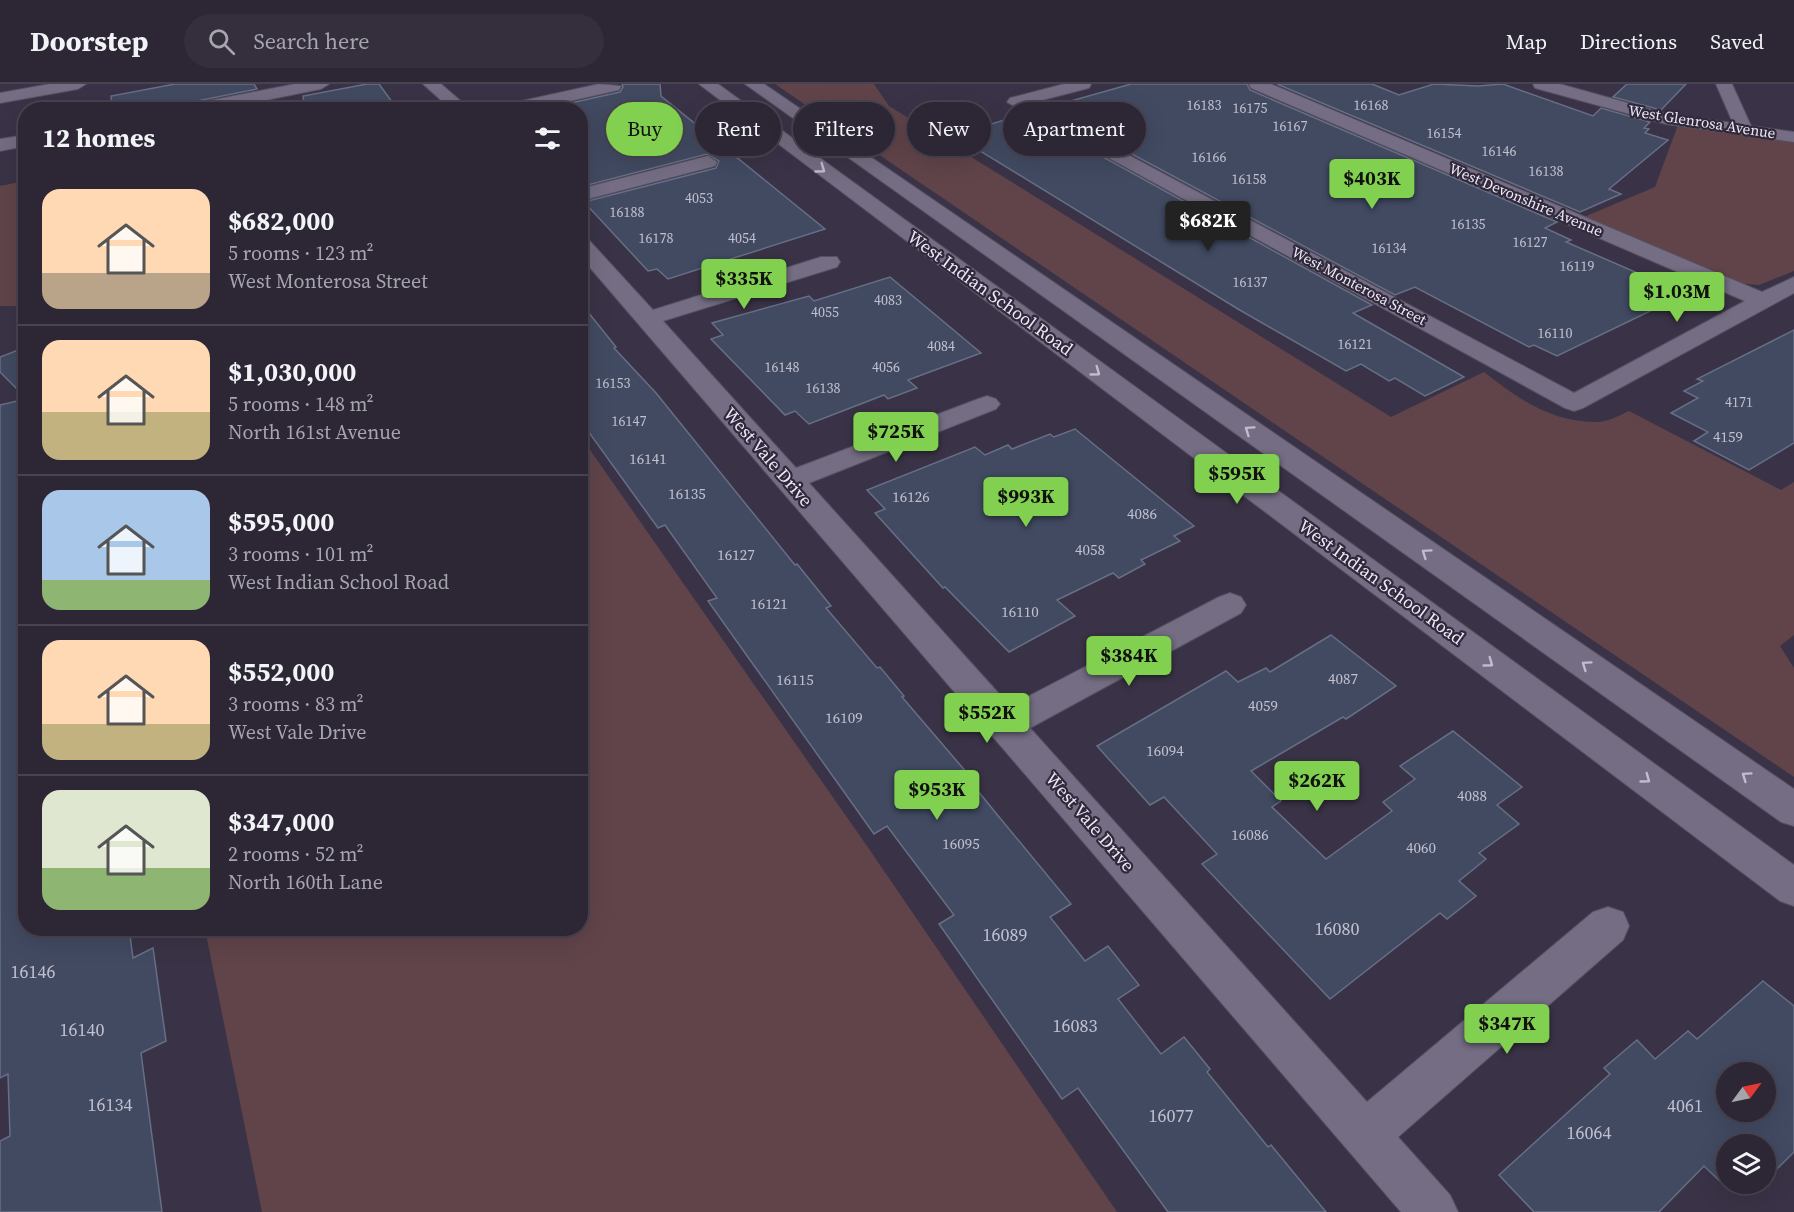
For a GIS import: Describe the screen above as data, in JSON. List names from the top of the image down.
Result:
{
  "streets": {
    "street": [
      "West Glenrosa Avenue",
      "West Devonshire Avenue",
      "West Monterosa Street",
      "West Indian School Road",
      "West Vale Drive"
    ]
  },
  "crossings": [
    ["West Devonshire Avenue", "West Monterosa Street"]
  ],
  "house_numbers": [
    "16183",
    "16168",
    "16175",
    "16167",
    "16154",
    "16146",
    "16166",
    "16138",
    "16158",
    "4053",
    "16188",
    "16135",
    "16178",
    "4054",
    "16127",
    "16134",
    "16119",
    "16137",
    "4083",
    "4055",
    "16110",
    "16121",
    "4084",
    "16148",
    "4056",
    "16153",
    "16138",
    "4171",
    "16147",
    "4159",
    "16141",
    "16135",
    "16126",
    "4086",
    "4058",
    "16127",
    "16121",
    "16110",
    "4087",
    "16115",
    "4059",
    "16109",
    "16094",
    "4088",
    "16086",
    "16095",
    "4060",
    "16080",
    "16089",
    "16146",
    "16083",
    "16140",
    "16134",
    "4061",
    "16077",
    "16064"
  ],
  "north": "top right",
  "page": {
    "header": "Doorstep",
    "search": "Search here",
    "nav": ["Map", "Directions", "Saved"],
    "chip": [
      "Buy",
      "Rent",
      "Filters",
      "New",
      "Apartment"
    ],
    "heading": "12 homes",
    "price": [
      "$403K",
      "$682K",
      "$335K",
      "$1.03M",
      "$725K",
      "$595K",
      "$993K",
      "$384K",
      "$552K",
      "$262K",
      "$953K",
      "$347K"
    ],
    "list": [
      {
        "name": "$682,000",
        "note": "5 rooms · 123 m² · West Monterosa Street"
      },
      {
        "name": "$1,030,000",
        "note": "5 rooms · 148 m² · North 161st Avenue"
      },
      {
        "name": "$595,000",
        "note": "3 rooms · 101 m² · West Indian School Road"
      },
      {
        "name": "$552,000",
        "note": "3 rooms · 83 m² · West Vale Drive"
      },
      {
        "name": "$347,000",
        "note": "2 rooms · 52 m² · North 160th Lane"
      }
    ]
  }
}
